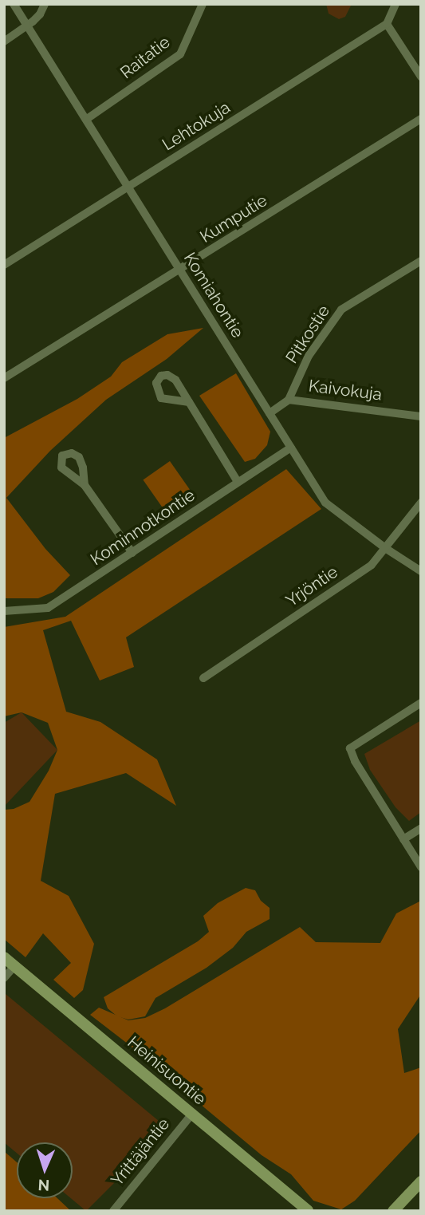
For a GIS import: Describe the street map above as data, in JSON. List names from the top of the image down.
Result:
{
  "streets": {
    "street": [
      "Raitatie",
      "Lehtokuja",
      "Kumputie",
      "Komiahontie",
      "Pitkostie",
      "Kaivokuja",
      "Kominnotkontie",
      "Yrjöntie",
      "Heinisuontie",
      "Yrittäjäntie"
    ]
  },
  "crossings": [
    ["Raitatie", "Komiahontie"],
    ["Lehtokuja", "Komiahontie"],
    ["Kumputie", "Komiahontie"],
    ["Komiahontie", "Kaivokuja"],
    ["Komiahontie", "Kominnotkontie"],
    ["Komiahontie", "Yrjöntie"],
    ["Pitkostie", "Kaivokuja"],
    ["Heinisuontie", "Yrittäjäntie"]
  ],
  "north": "bottom"
}
